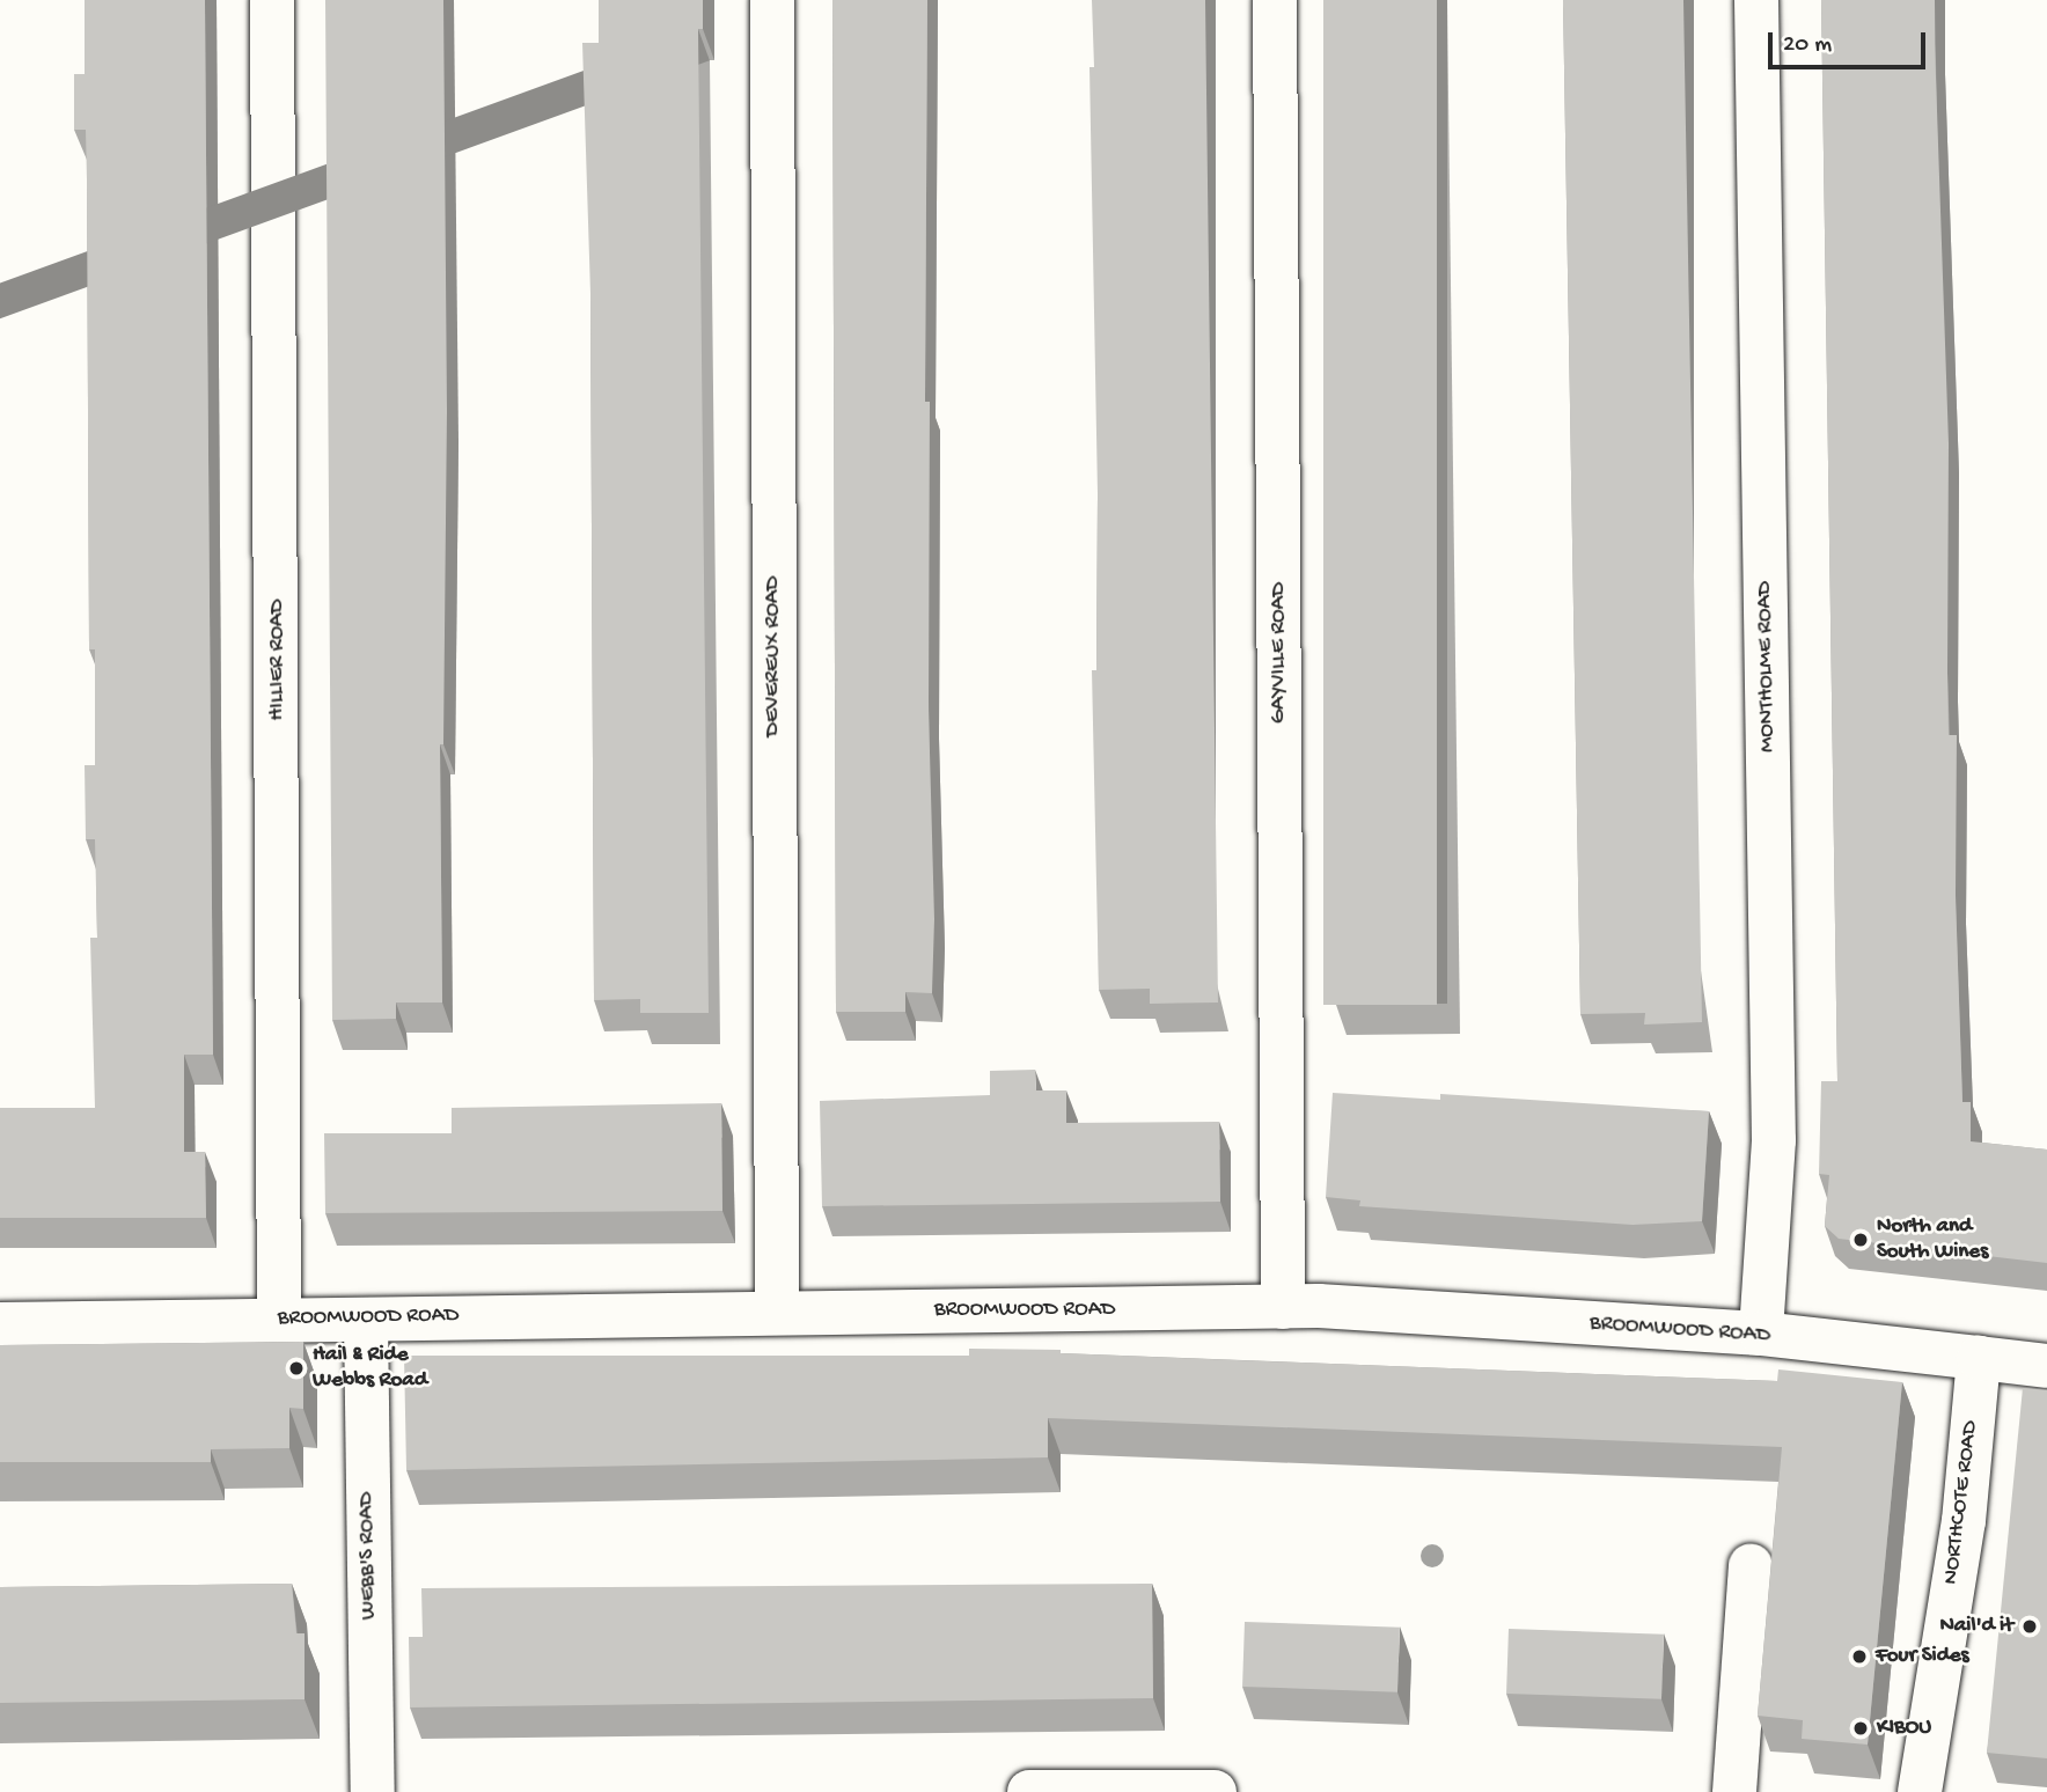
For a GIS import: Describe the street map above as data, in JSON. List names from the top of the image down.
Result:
{
  "streets": {
    "street": [
      "GAYVILLE ROAD",
      "DEVEREUX ROAD",
      "HILLIER ROAD",
      "MONTHOLME ROAD",
      "BROOMWOOD ROAD",
      "NORTHCOTE ROAD",
      "WEBB'S ROAD"
    ]
  },
  "crossings": [
    ["GAYVILLE ROAD", "BROOMWOOD ROAD"],
    ["DEVEREUX ROAD", "BROOMWOOD ROAD"],
    ["HILLIER ROAD", "BROOMWOOD ROAD"],
    ["MONTHOLME ROAD", "BROOMWOOD ROAD"],
    ["BROOMWOOD ROAD", "NORTHCOTE ROAD"],
    ["BROOMWOOD ROAD", "WEBB'S ROAD"]
  ],
  "places": [
    "North and South Wines",
    "Hail & Ride Webbs Road",
    "Nail'd it",
    "Four Sides",
    "KIBOU"
  ],
  "scale_bar": "20 m"
}
